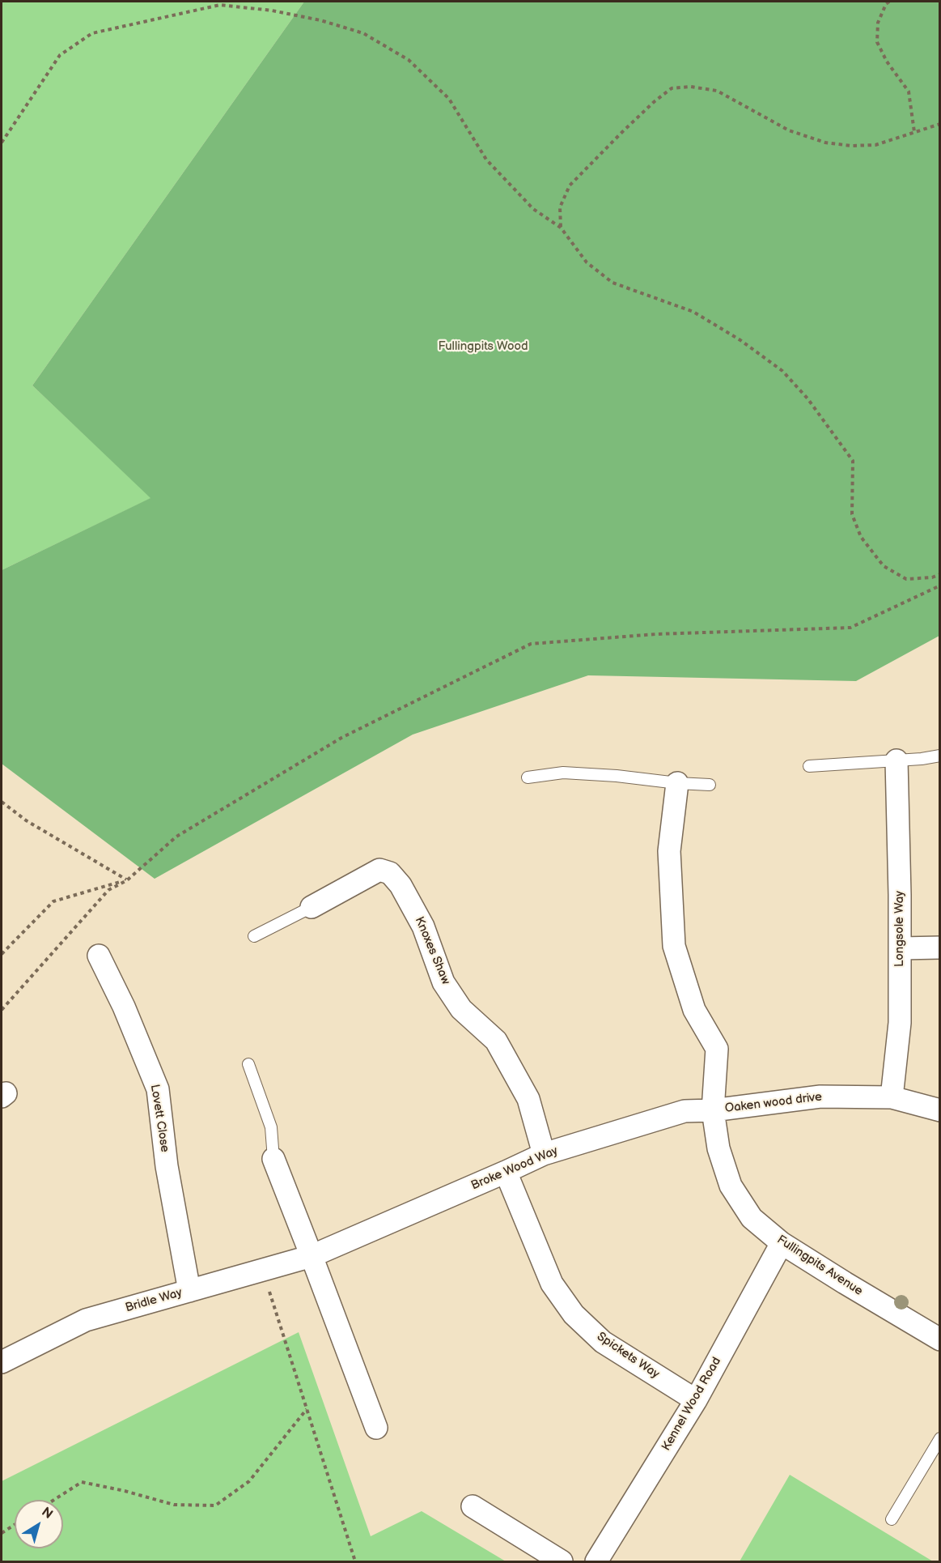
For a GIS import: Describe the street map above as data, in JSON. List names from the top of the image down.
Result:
{
  "streets": {
    "street": [
      "Longsole Way",
      "Knoxes Shaw",
      "Oaken wood drive",
      "Lovett Close",
      "Broke Wood Way",
      "Fullingpits Avenue",
      "Bridle Way",
      "Spickets Way",
      "Kennel Wood Road"
    ]
  },
  "crossings": [
    ["Longsole Way", "Oaken wood drive"],
    ["Knoxes Shaw", "Broke Wood Way"],
    ["Oaken wood drive", "Broke Wood Way"],
    ["Oaken wood drive", "Fullingpits Avenue"],
    ["Lovett Close", "Bridle Way"],
    ["Broke Wood Way", "Fullingpits Avenue"],
    ["Broke Wood Way", "Bridle Way"],
    ["Broke Wood Way", "Spickets Way"],
    ["Fullingpits Avenue", "Kennel Wood Road"],
    ["Spickets Way", "Kennel Wood Road"]
  ],
  "parks": ["Fullingpits Wood"],
  "north": "top right"
}
